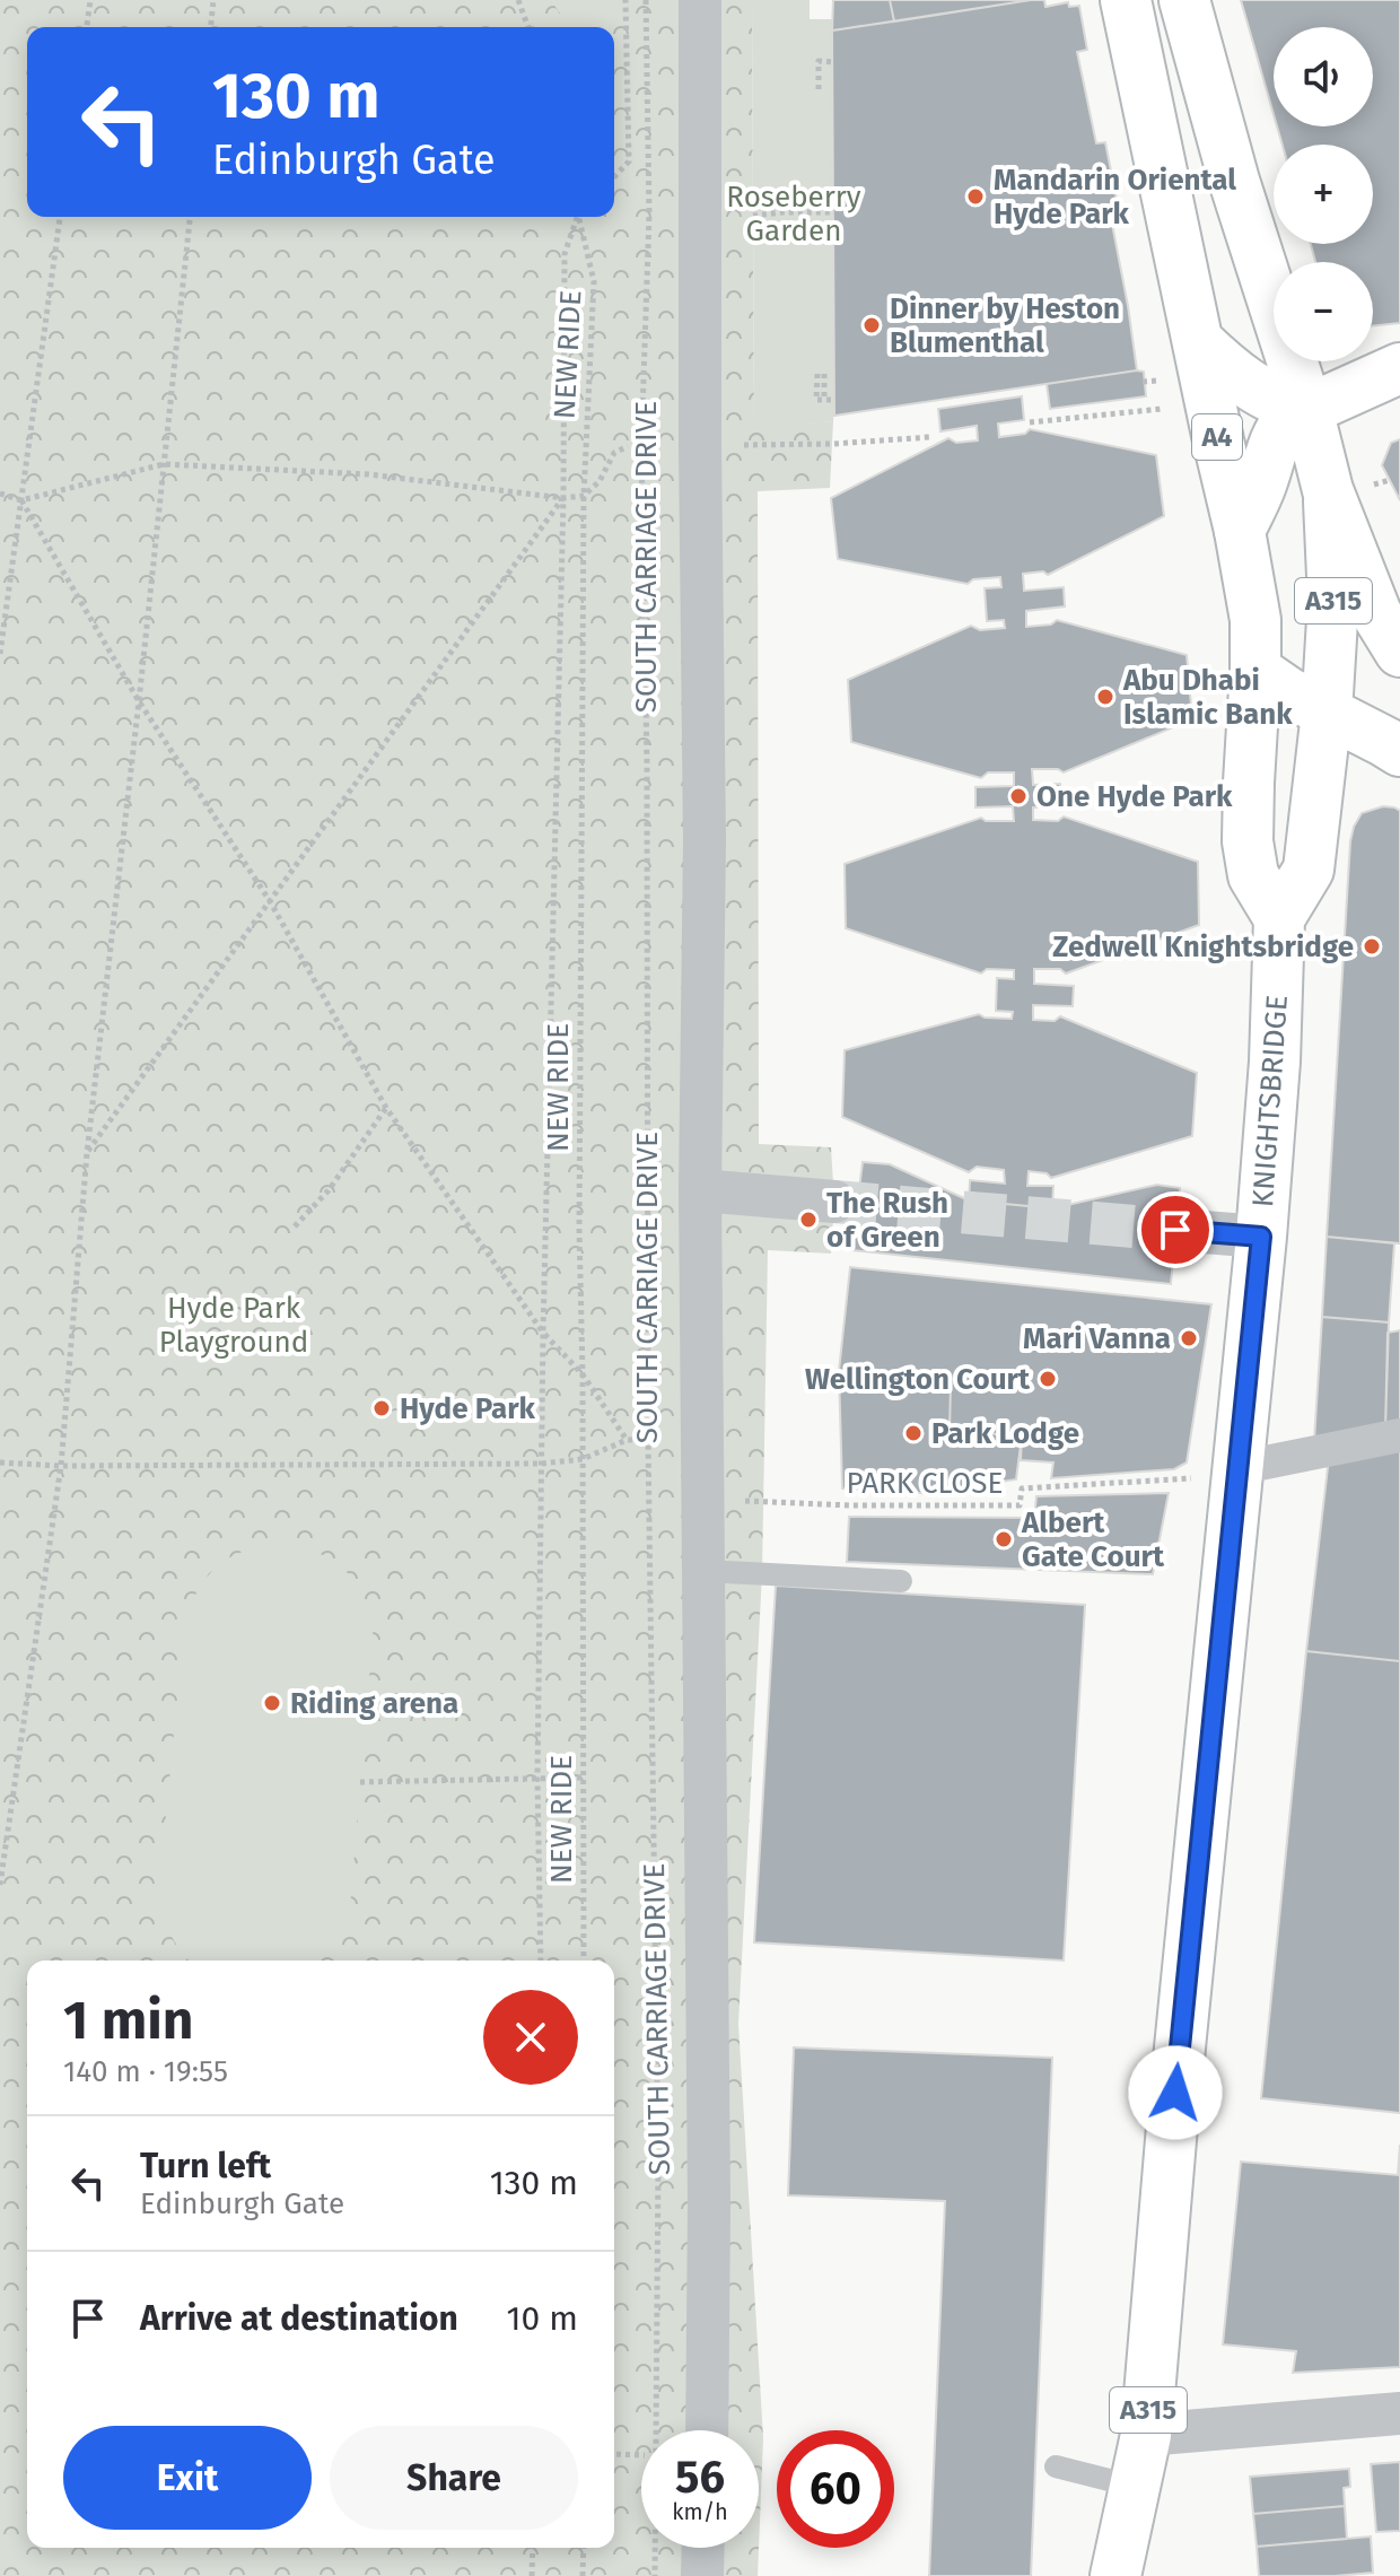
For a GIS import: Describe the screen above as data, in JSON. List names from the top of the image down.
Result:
{
  "streets": {
    "main road": ["A4", "A315", "KNIGHTSBRIDGE"],
    "street": ["SOUTH CARRIAGE DRIVE"],
    "path": ["NEW RIDE", "PARK CLOSE"]
  },
  "crossings": [
    ["SOUTH CARRIAGE DRIVE", "PARK CLOSE"],
    ["KNIGHTSBRIDGE", "PARK CLOSE"]
  ],
  "parks": ["Roseberry Garden", "Hyde Park Playground"],
  "places": [
    "Mandarin Oriental Hyde Park",
    "Dinner by Heston Blumenthal",
    "Abu Dhabi Islamic Bank",
    "One Hyde Park",
    "Zedwell Knightsbridge",
    "The Rush of Green",
    "Mari Vanna",
    "Wellington Court",
    "Hyde Park",
    "Park Lodge",
    "Albert Gate Court",
    "Riding arena"
  ],
  "page": {
    "map_buttons": ["+", "−"],
    "turn": ["130 m", "Edinburgh Gate"],
    "heading": ["1 min", "140 m · 19:55"],
    "list": [
      {
        "name": "Turn left",
        "note": "Edinburgh Gate",
        "value": "130 m"
      },
      {
        "name": "Arrive at destination",
        "value": "10 m"
      }
    ],
    "buttons": ["Exit", "Share"],
    "speed": "56 km/h",
    "limit": "60"
  }
}
